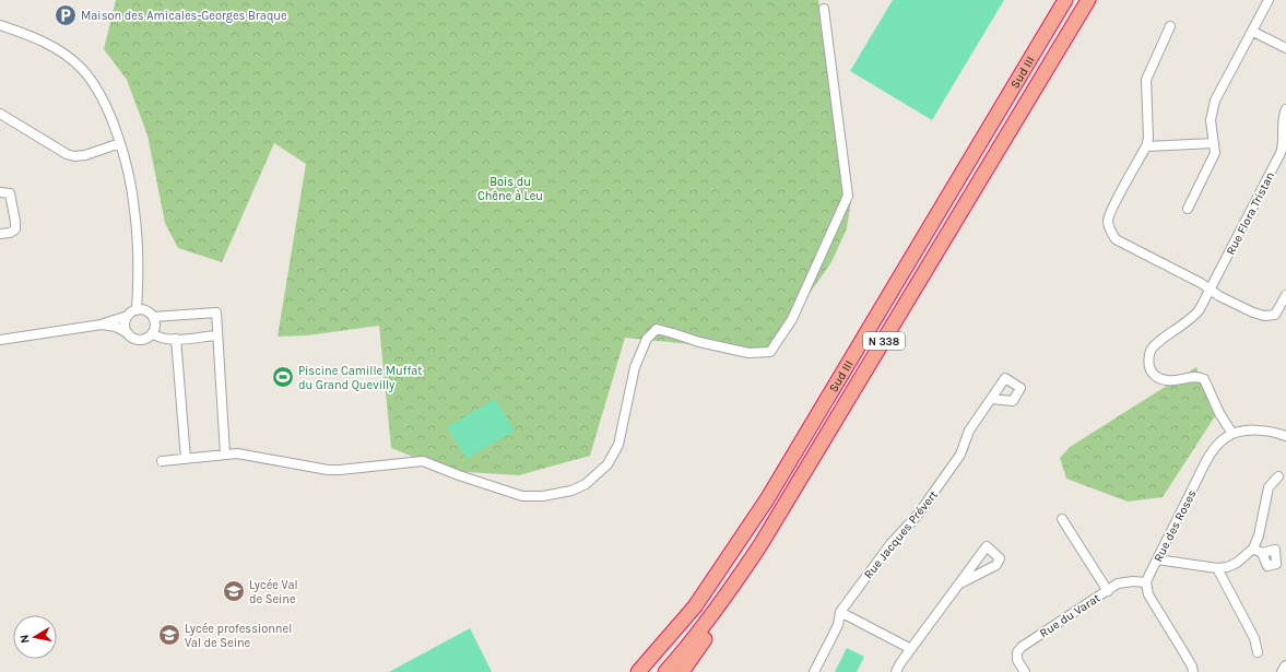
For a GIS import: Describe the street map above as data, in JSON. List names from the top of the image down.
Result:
{
  "streets": {
    "highway": ["Sud III", "N 338"],
    "street": [
      "Rue Flora Tristan",
      "Rue des Roses",
      "Rue Jacques Prévert",
      "Rue du Varat"
    ]
  },
  "crossings": [
    ["Rue Flora Tristan", "Rue des Roses"],
    ["Rue des Roses", "Rue du Varat"]
  ],
  "parks": ["Bois du Chêne à Leu"],
  "places": {
    "parking": ["Maison des Amicales-Georges Braque"],
    "sports": ["Piscine Camille Muffat du Grand Quevilly"],
    "school or university": ["Lycée Val de Seine", "Lycée professionnel Val de Seine"]
  },
  "north": "left"
}
